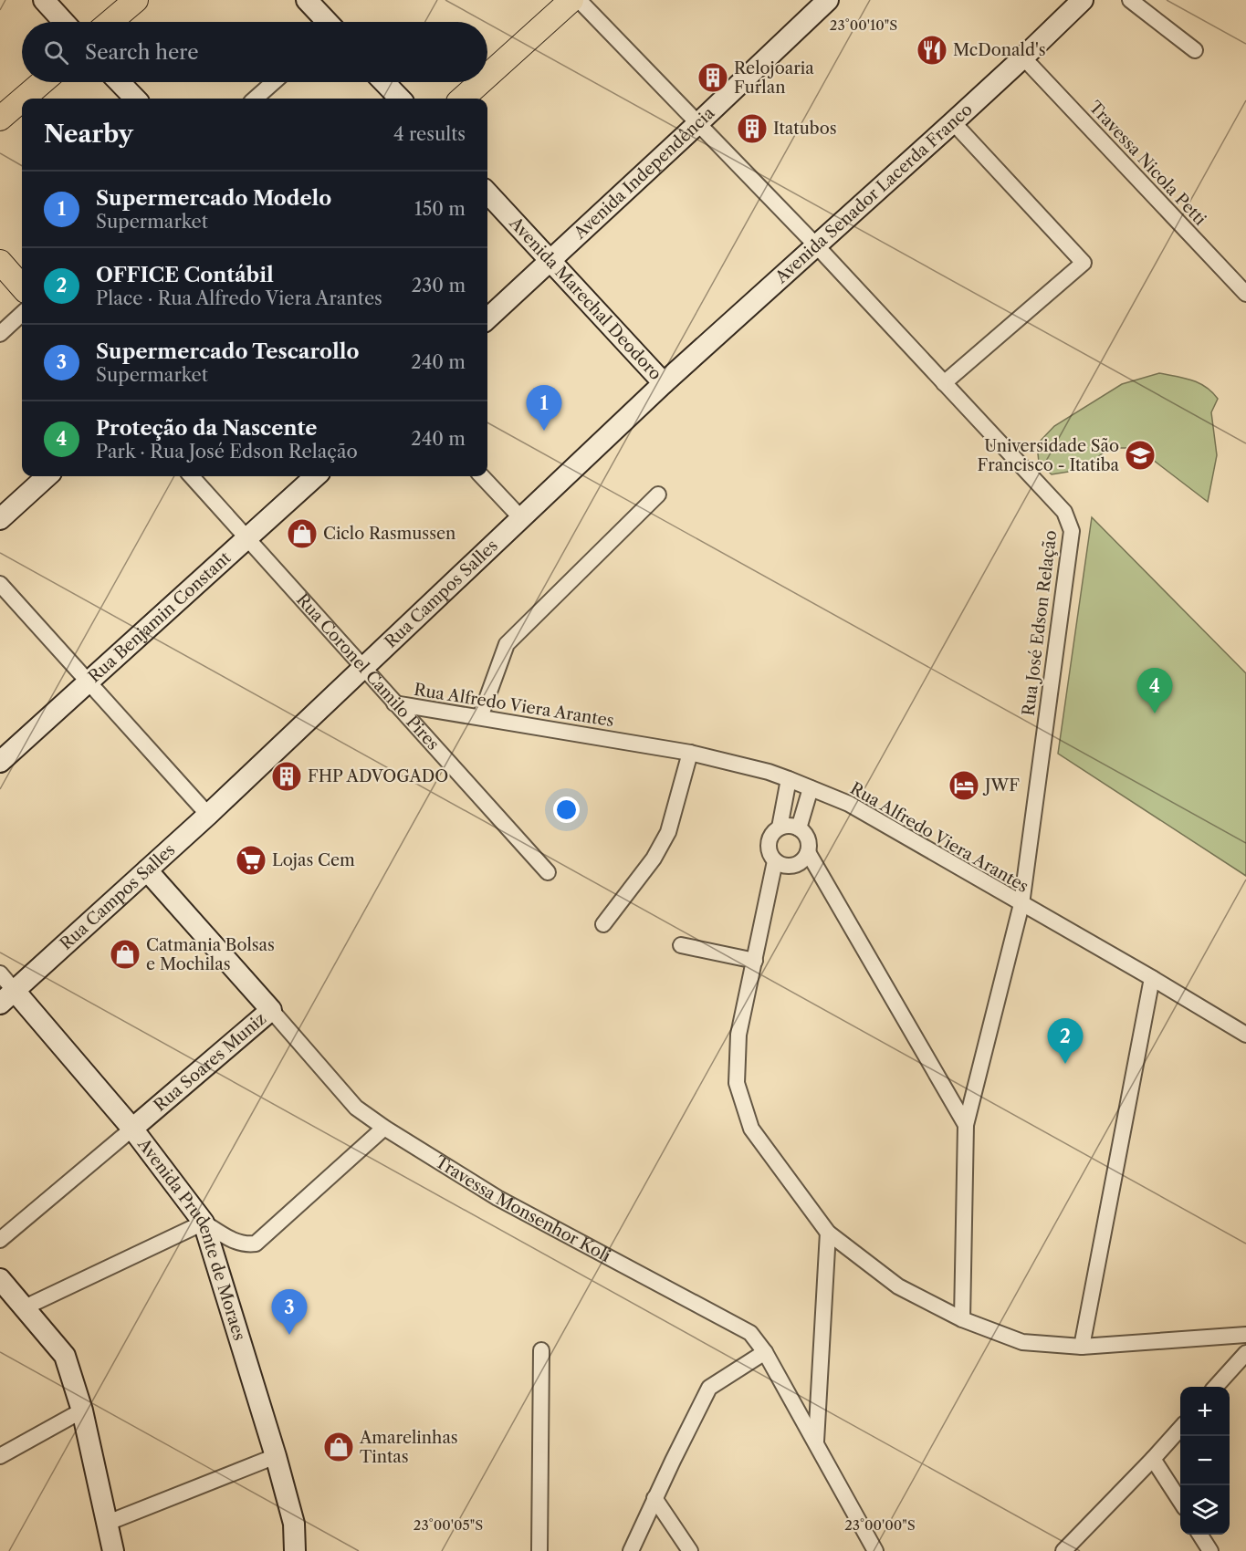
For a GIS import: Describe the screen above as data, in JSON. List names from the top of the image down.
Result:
{
  "streets": {
    "main road": [
      "Avenida Independência",
      "Avenida Senador Lacerda Franco",
      "Avenida Marechal Deodoro",
      "Rua Campos Salles",
      "Rua Benjamin Constant",
      "Rua Soares Muniz",
      "Travessa Monsenhor Koli",
      "Avenida Prudente de Moraes"
    ],
    "street": [
      "Travessa Nicola Petti",
      "Rua José Edson Relação",
      "Rua Coronel Camilo Pires",
      "Rua Alfredo Viera Arantes"
    ]
  },
  "crossings": [
    ["Travessa Nicola Petti", "Avenida Senador Lacerda Franco"],
    ["Avenida Independência", "Avenida Marechal Deodoro"],
    ["Avenida Independência", "Rua José Edson Relação"],
    ["Avenida Senador Lacerda Franco", "Avenida Marechal Deodoro"],
    ["Avenida Senador Lacerda Franco", "Rua Campos Salles"],
    ["Avenida Senador Lacerda Franco", "Rua José Edson Relação"],
    ["Avenida Marechal Deodoro", "Rua Campos Salles"],
    ["Rua Campos Salles", "Rua Coronel Camilo Pires"],
    ["Rua Campos Salles", "Travessa Monsenhor Koli"],
    ["Rua Campos Salles", "Avenida Prudente de Moraes"],
    ["Rua Benjamin Constant", "Rua Coronel Camilo Pires"],
    ["Rua José Edson Relação", "Rua Alfredo Viera Arantes"],
    ["Rua Coronel Camilo Pires", "Rua Alfredo Viera Arantes"],
    ["Rua Soares Muniz", "Travessa Monsenhor Koli"],
    ["Rua Soares Muniz", "Avenida Prudente de Moraes"]
  ],
  "places": {
    "restaurant": ["McDonald's"],
    "building": ["Relojoaria Furlan", "Itatubos", "FHP ADVOGADO"],
    "school or university": ["Universidade São Francisco - Itatiba"],
    "shop": ["Ciclo Rasmussen", "Catmania Bolsas e Mochilas", "Amarelinhas Tintas"],
    "hotel": ["JWF"],
    "supermarket": ["Lojas Cem"]
  },
  "page": {
    "search": "Search here",
    "heading": ["Nearby", "4 results"],
    "list": [
      {
        "mark": "1",
        "name": "Supermercado Modelo",
        "note": "Supermarket",
        "value": "150 m"
      },
      {
        "mark": "2",
        "name": "OFFICE Contábil",
        "note": "Place · Rua Alfredo Viera Arantes",
        "value": "230 m"
      },
      {
        "mark": "3",
        "name": "Supermercado Tescarollo",
        "note": "Supermarket",
        "value": "240 m"
      },
      {
        "mark": "4",
        "name": "Proteção da Nascente",
        "note": "Park · Rua José Edson Relação",
        "value": "240 m"
      }
    ],
    "pins": [
      "1",
      "4",
      "2",
      "3"
    ],
    "map_buttons": ["+", "−"]
  },
  "coordinates": ["23°00'10\"S", "23°00'05\"S", "23°00'00\"S"]
}
